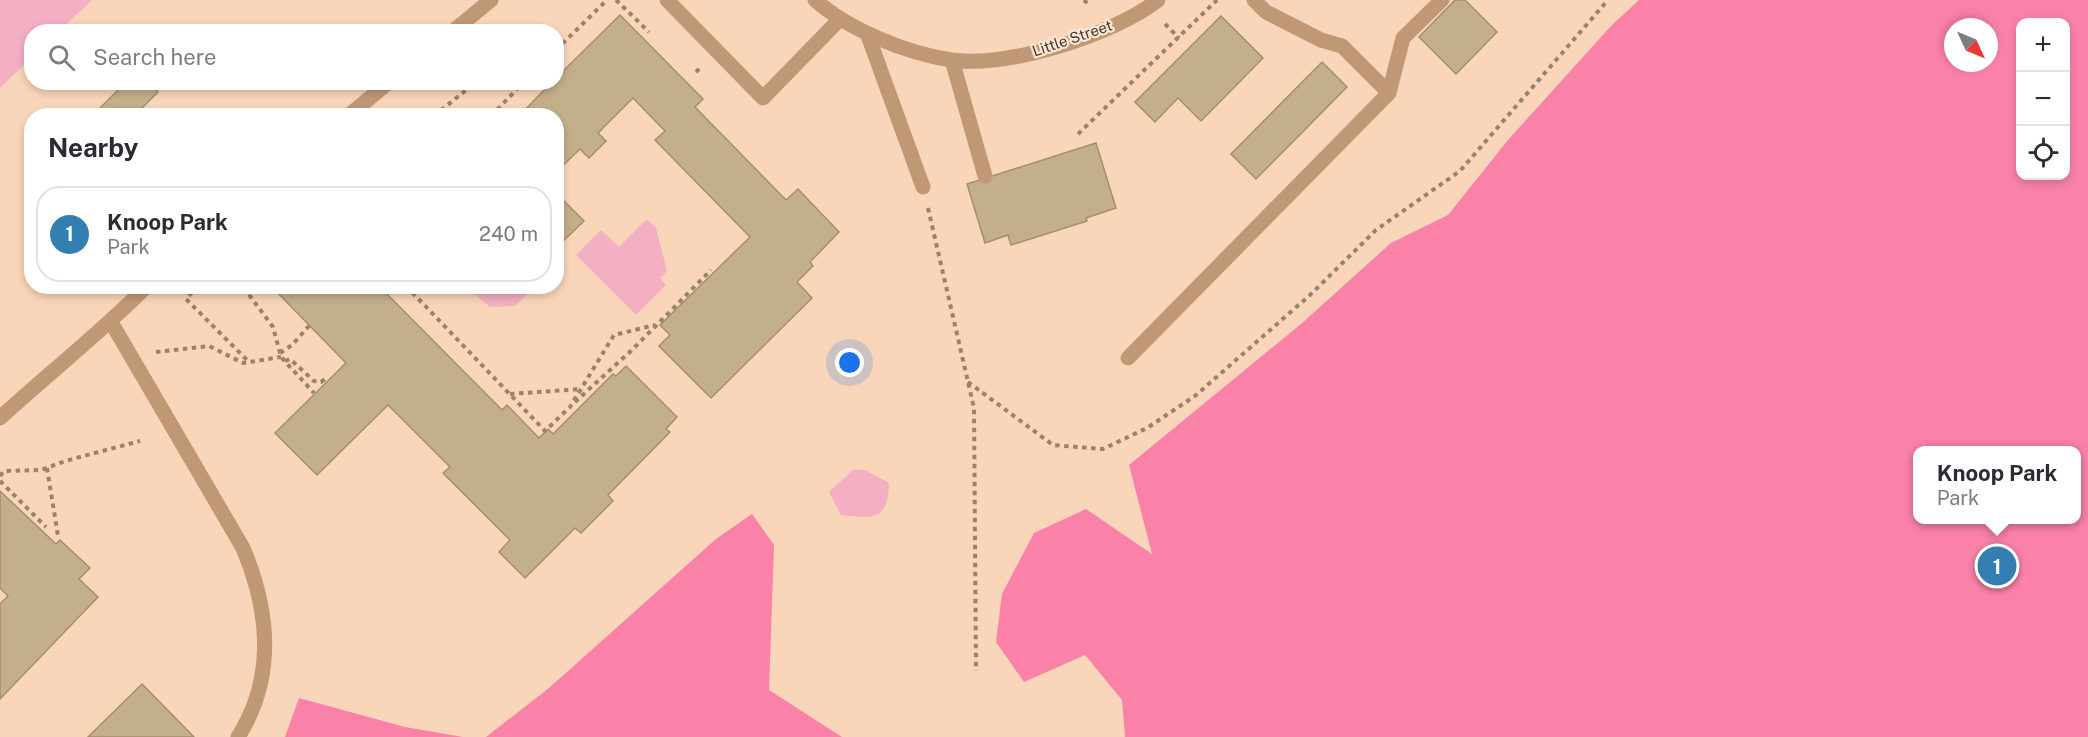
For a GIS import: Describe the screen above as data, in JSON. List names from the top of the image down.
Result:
{
  "streets": {
    "lane": ["Little Street"]
  },
  "north": "bottom right",
  "page": {
    "map_buttons": ["+", "−"],
    "search": "Search here",
    "heading": "Nearby",
    "list": [
      {
        "mark": "1",
        "name": "Knoop Park",
        "note": "Park",
        "value": "240 m"
      }
    ],
    "popup": ["Knoop Park", "Park"],
    "pins": "1"
  }
}
